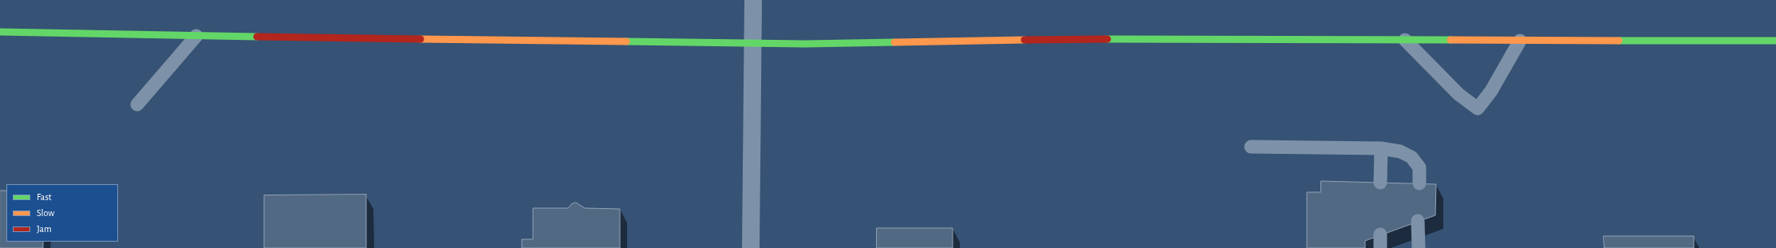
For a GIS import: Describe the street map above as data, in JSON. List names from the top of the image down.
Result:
{
  "legend": ["Fast", "Slow", "Jam"]
}
